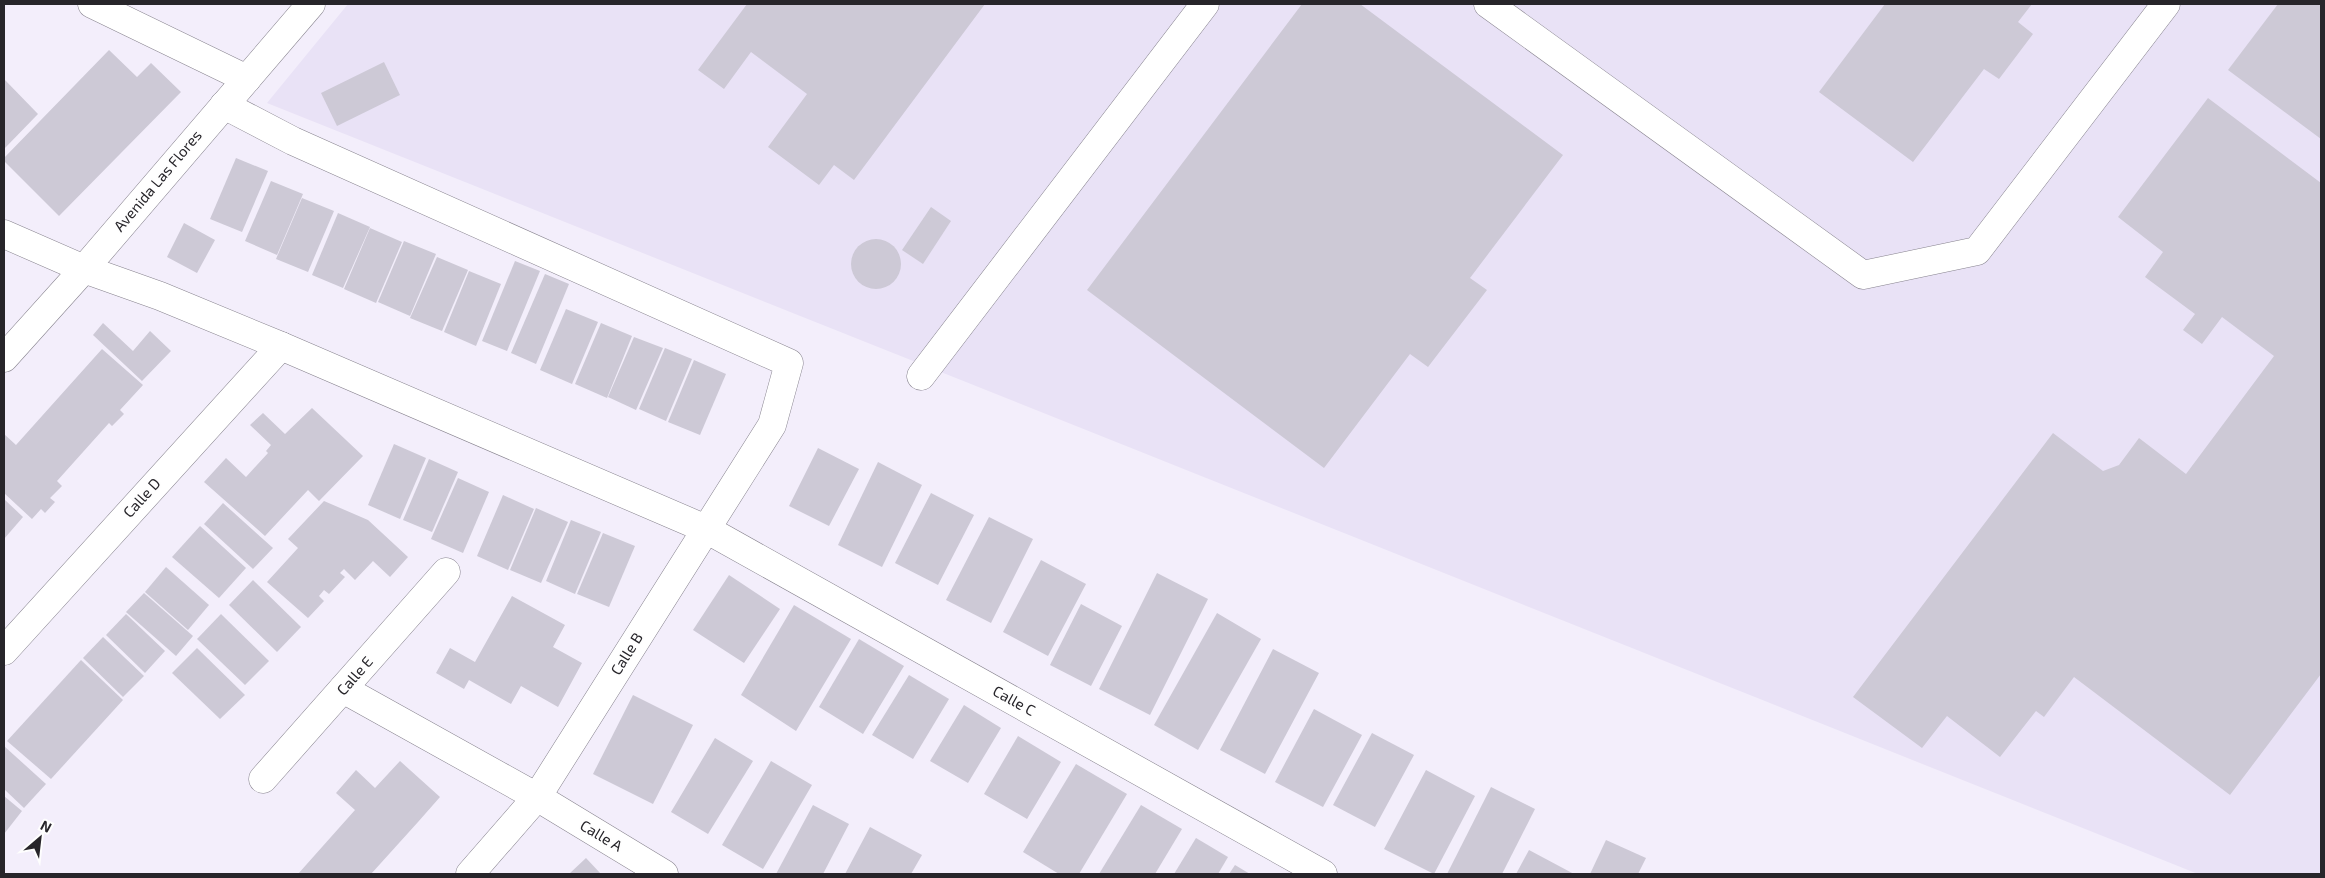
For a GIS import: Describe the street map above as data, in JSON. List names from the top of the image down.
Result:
{
  "streets": {
    "street": [
      "Avenida Las Flores",
      "Calle D",
      "Calle B",
      "Calle E",
      "Calle C",
      "Calle A"
    ]
  },
  "crossings": [
    ["Avenida Las Flores", "Calle B"],
    ["Avenida Las Flores", "Calle C"],
    ["Calle D", "Calle C"],
    ["Calle B", "Calle C"],
    ["Calle B", "Calle A"],
    ["Calle E", "Calle A"]
  ],
  "north": "top right"
}
